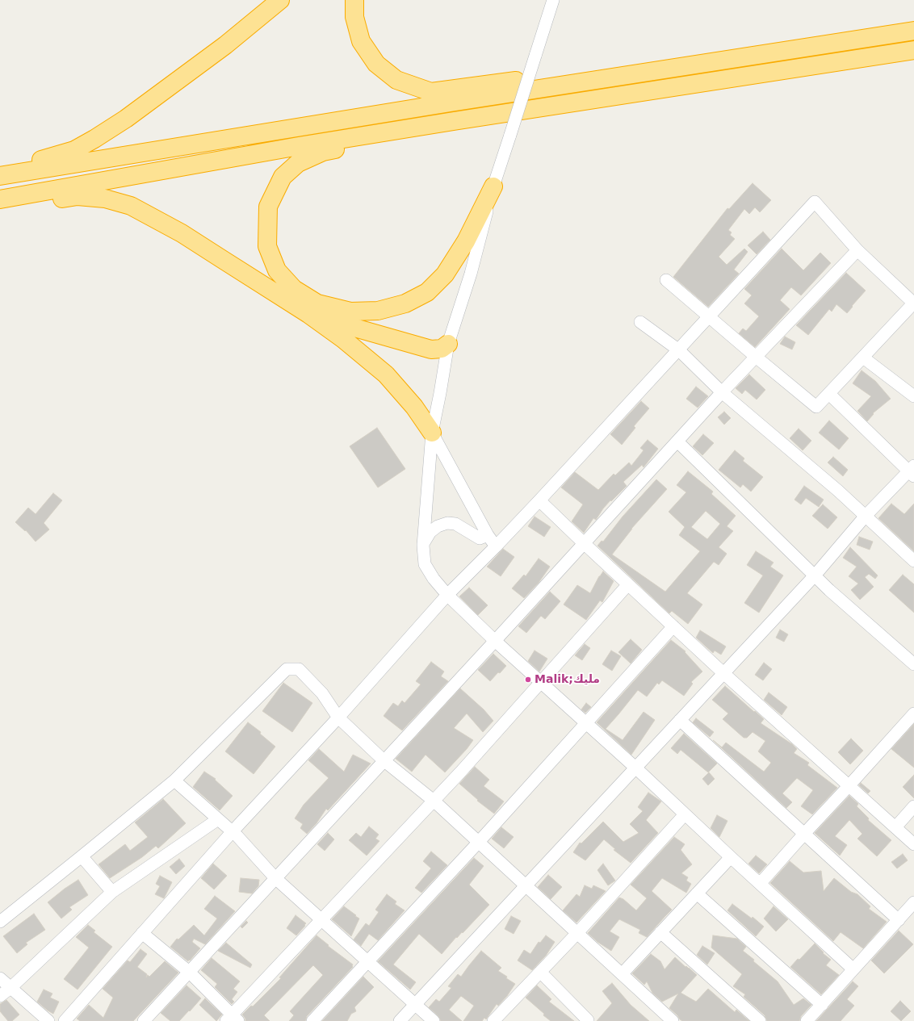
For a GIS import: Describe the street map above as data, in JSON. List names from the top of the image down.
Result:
{
  "places": ["Malik;مليك"]
}
